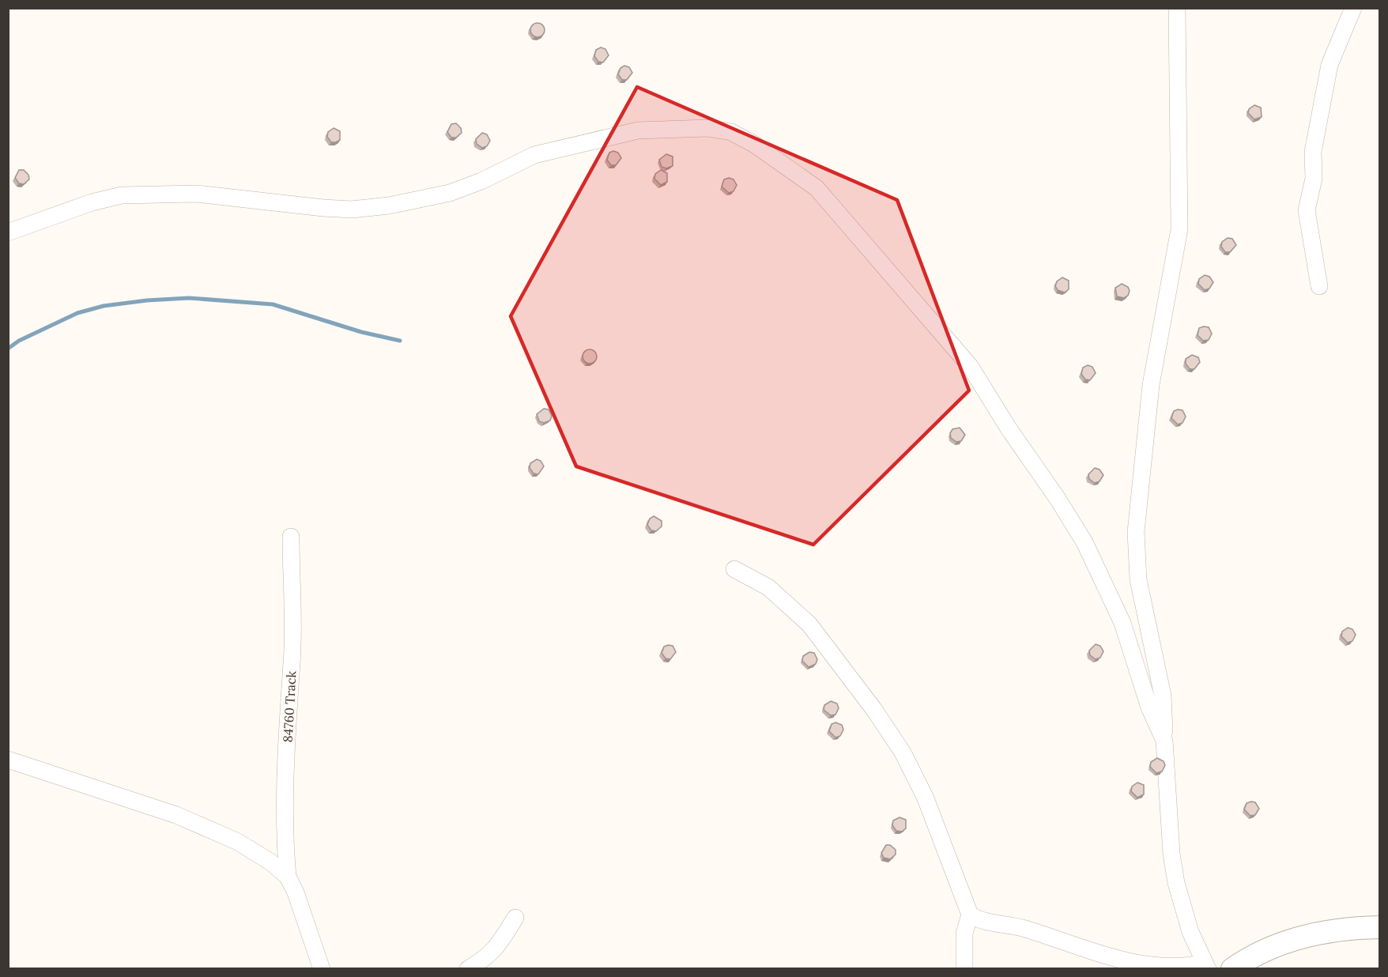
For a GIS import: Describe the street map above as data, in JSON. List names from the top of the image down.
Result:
{
  "streets": {
    "street": ["84760 Track"]
  }
}
